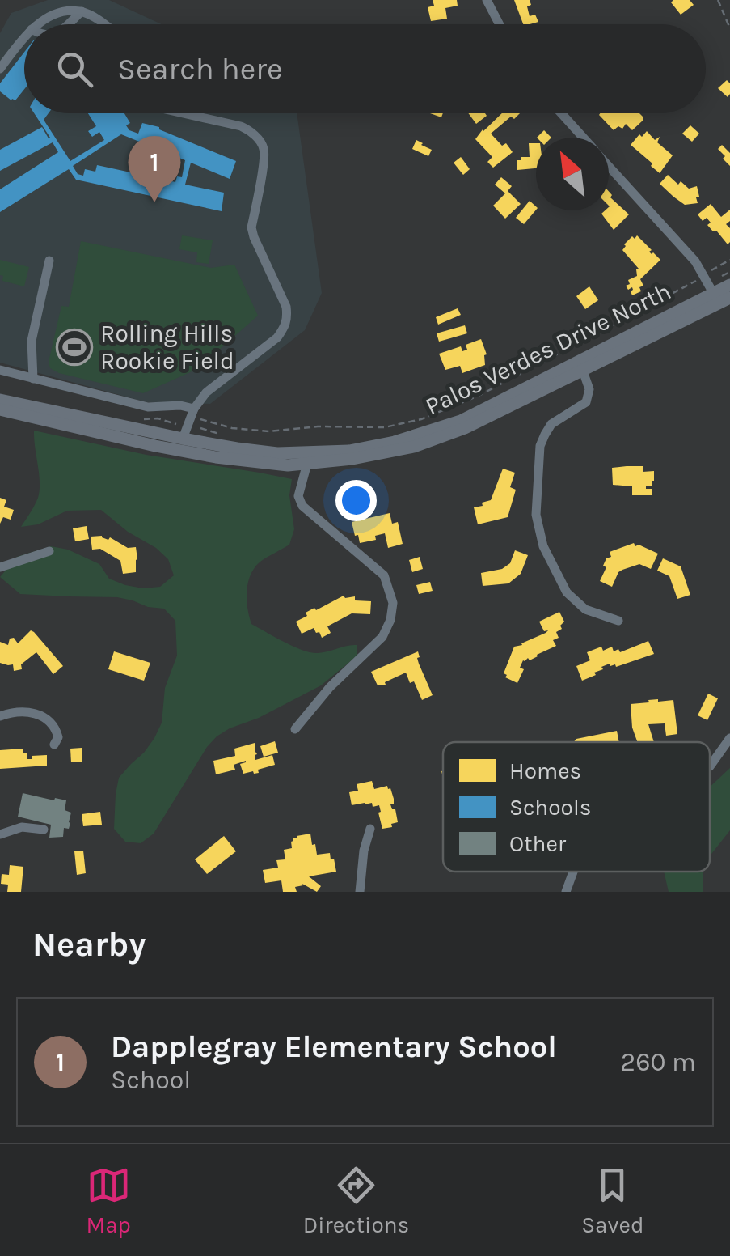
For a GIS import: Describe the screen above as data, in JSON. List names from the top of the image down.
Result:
{
  "streets": {
    "main road": ["Palos Verdes Drive North"]
  },
  "places": {
    "sports": ["Rolling Hills Rookie Field"]
  },
  "legend": ["Homes", "Schools", "Other"],
  "north": "top left",
  "page": {
    "search": "Search here",
    "pins": "1",
    "heading": "Nearby",
    "list": [
      {
        "mark": "1",
        "name": "Dapplegray Elementary School",
        "note": "School",
        "value": "260 m"
      }
    ],
    "nav": ["Map", "Directions", "Saved"]
  }
}
